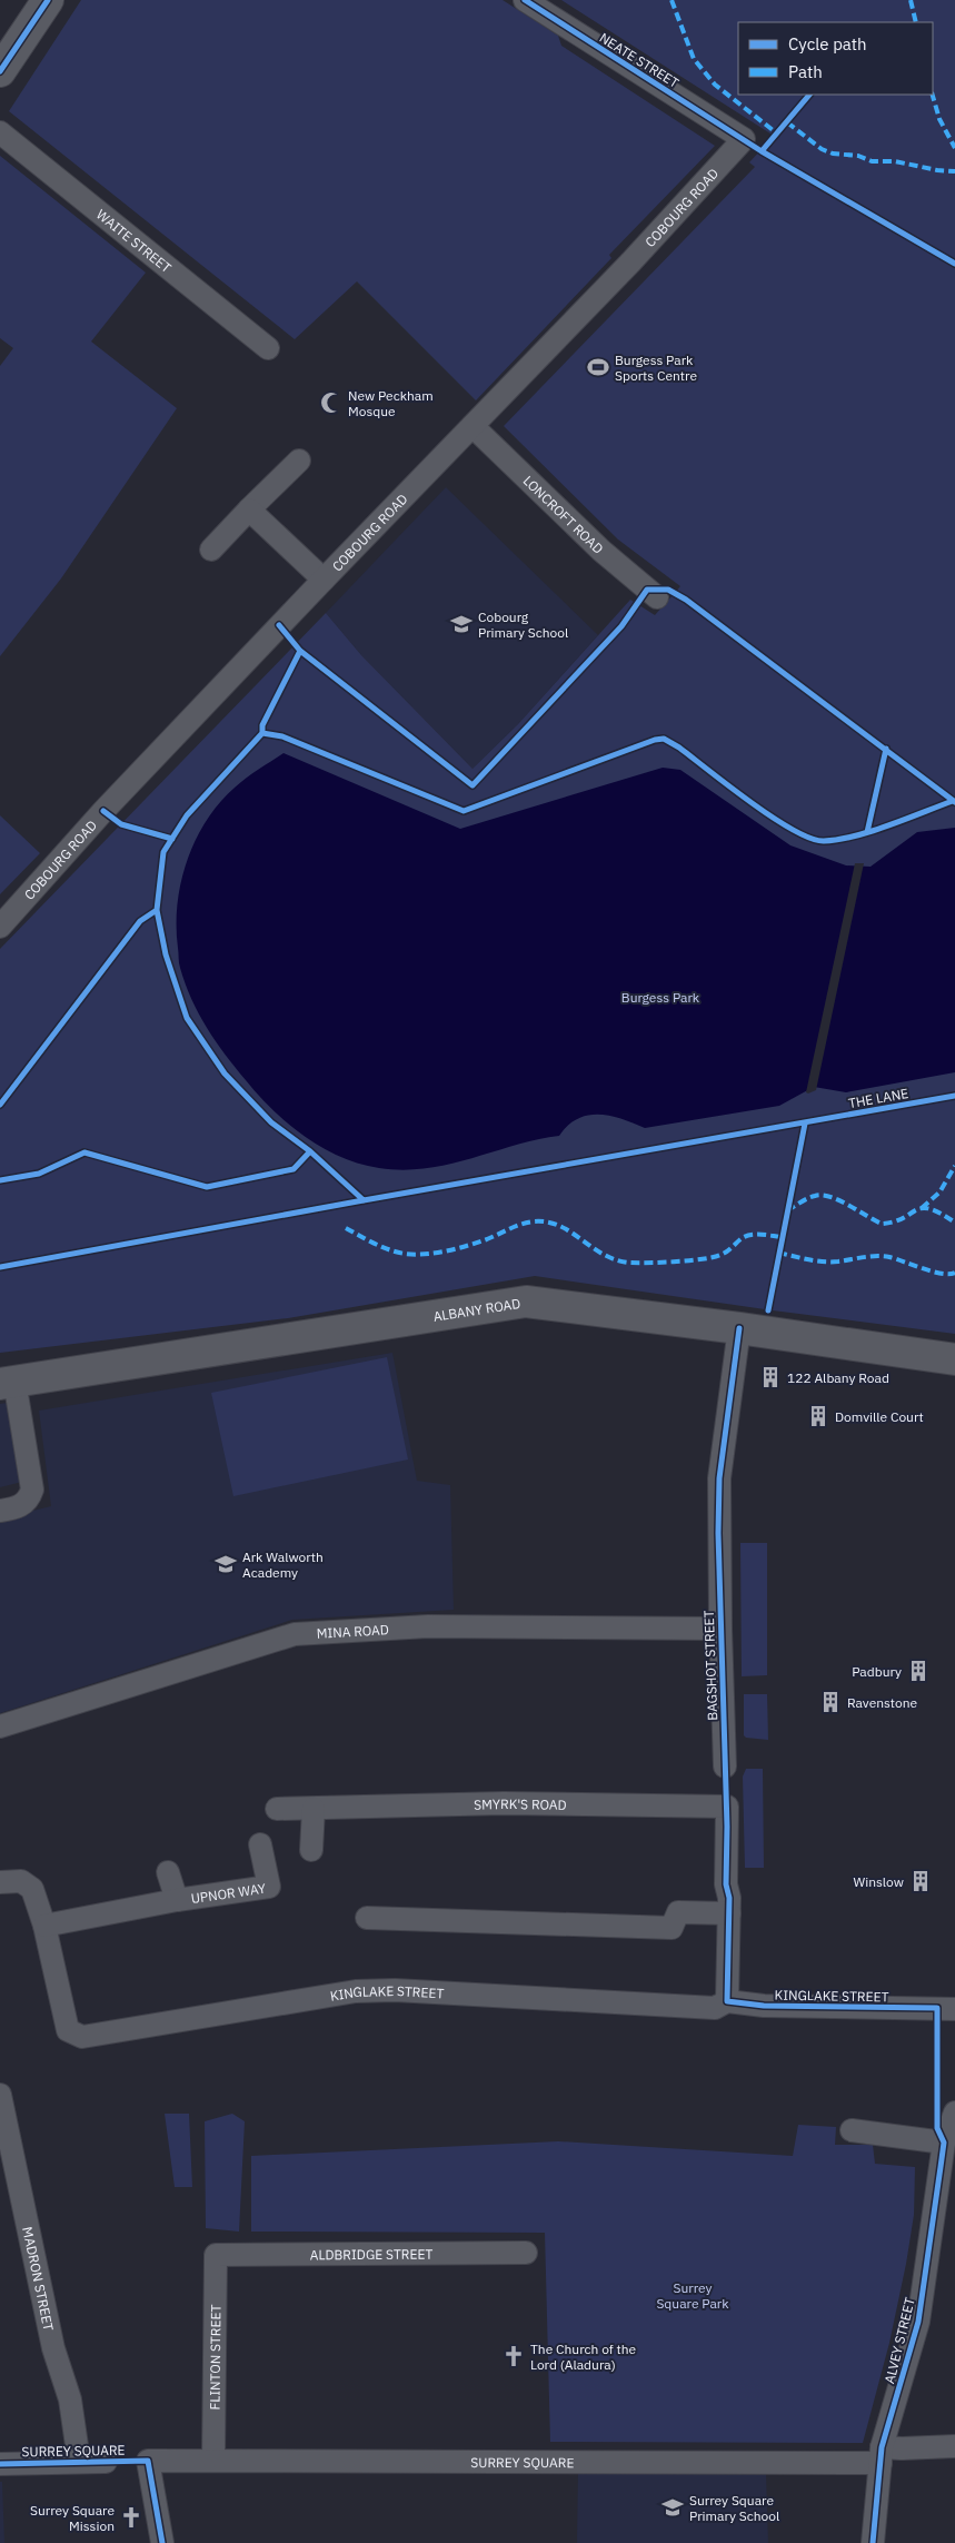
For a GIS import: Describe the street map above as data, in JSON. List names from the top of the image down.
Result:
{
  "streets": {
    "main road": ["ALBANY ROAD"],
    "street": [
      "NEATE STREET",
      "COBOURG ROAD",
      "WAITE STREET",
      "LONCROFT ROAD",
      "MINA ROAD",
      "BAGSHOT STREET",
      "SMYRK'S ROAD",
      "UPNOR WAY",
      "KINGLAKE STREET",
      "ALDBRIDGE STREET",
      "MADRON STREET",
      "ALVEY STREET",
      "FLINTON STREET",
      "SURREY SQUARE"
    ],
    "cycle path": ["THE LANE"]
  },
  "crossings": [
    ["NEATE STREET", "COBOURG ROAD"],
    ["COBOURG ROAD", "LONCROFT ROAD"],
    ["ALBANY ROAD", "BAGSHOT STREET"],
    ["MINA ROAD", "BAGSHOT STREET"],
    ["UPNOR WAY", "KINGLAKE STREET"],
    ["ALDBRIDGE STREET", "FLINTON STREET"],
    ["MADRON STREET", "SURREY SQUARE"],
    ["ALVEY STREET", "SURREY SQUARE"],
    ["FLINTON STREET", "SURREY SQUARE"]
  ],
  "parks": ["Burgess Park", "Surrey Square Park"],
  "places": {
    "sports": ["Burgess Park Sports Centre"],
    "mosque": ["New Peckham Mosque"],
    "school or university": ["Cobourg Primary School", "Ark Walworth Academy", "Surrey Square Primary School"],
    "building": [
      "122 Albany Road",
      "Domville Court",
      "Padbury",
      "Ravenstone",
      "Winslow"
    ],
    "church": ["The Church of the Lord (Aladura)", "Surrey Square Mission"]
  },
  "legend": ["Cycle path", "Path"]
}
